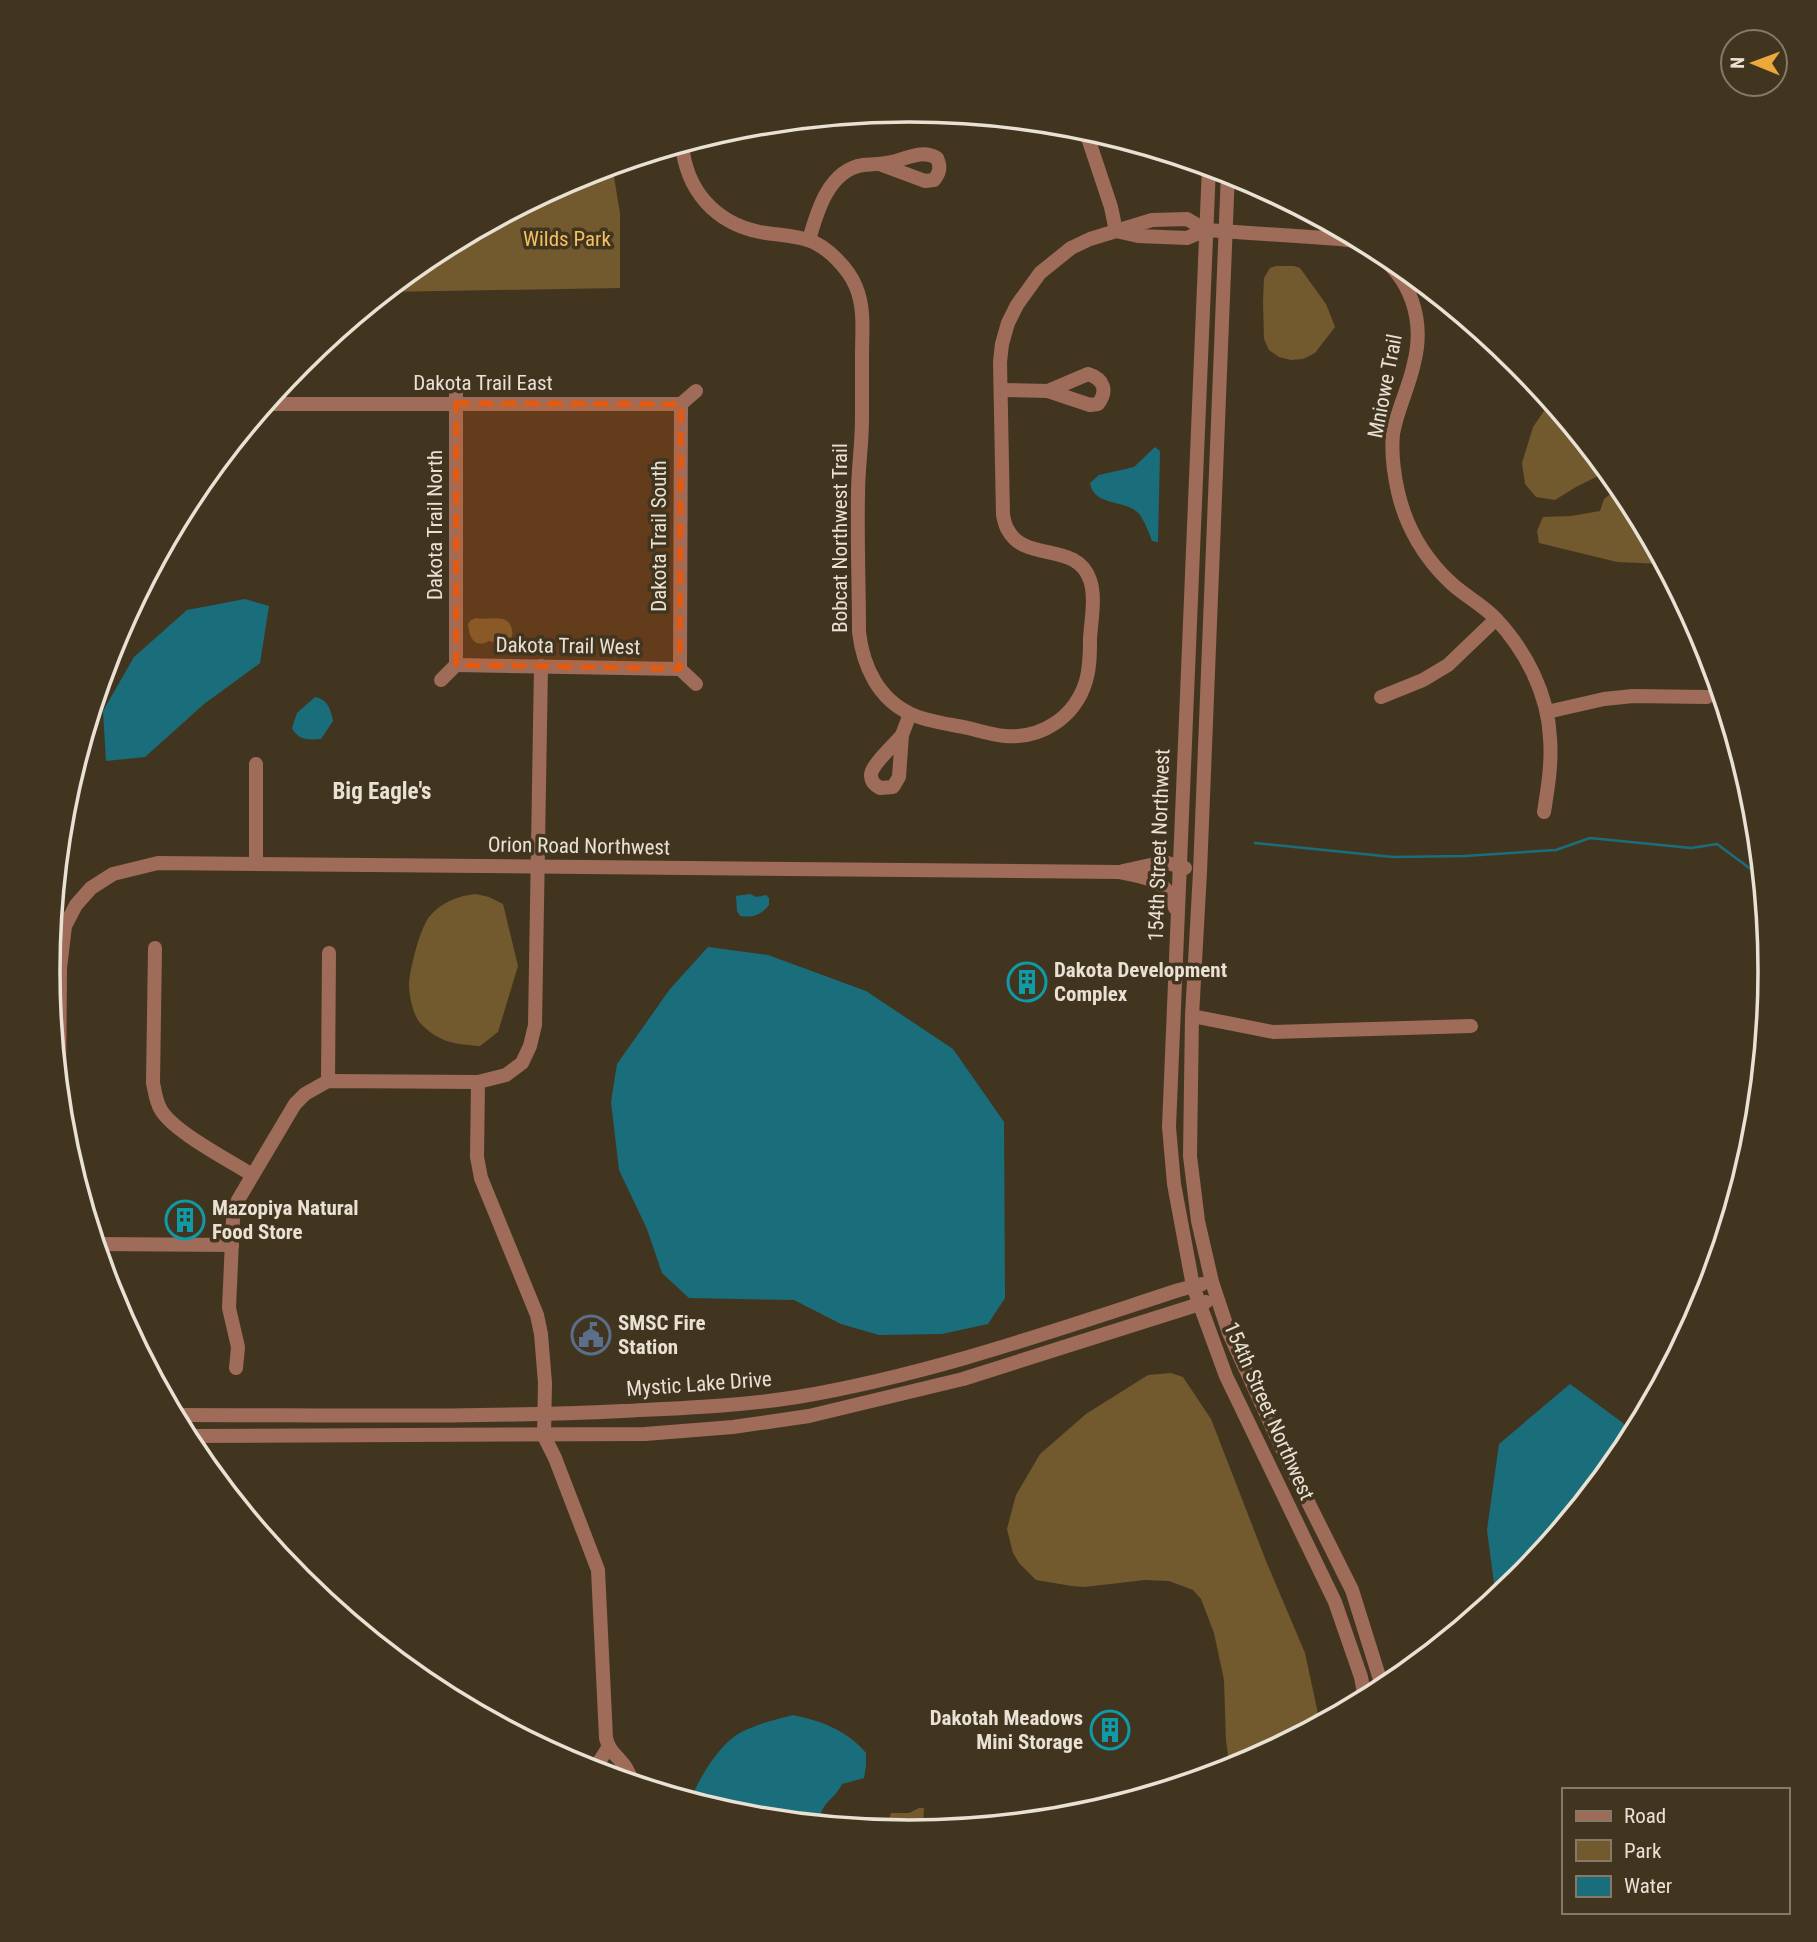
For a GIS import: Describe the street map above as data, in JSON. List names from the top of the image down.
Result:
{
  "streets": {
    "street": [
      "Dakota Trail East",
      "Mniowe Trail",
      "Dakota Trail North",
      "Dakota Trail South",
      "Bobcat Northwest Trail",
      "Dakota Trail West",
      "154th Street Northwest",
      "Orion Road Northwest",
      "Mystic Lake Drive"
    ]
  },
  "crossings": [
    ["Dakota Trail East", "Dakota Trail North"],
    ["Dakota Trail East", "Dakota Trail South"],
    ["Mniowe Trail", "Bobcat Northwest Trail"],
    ["Mniowe Trail", "154th Street Northwest"],
    ["Dakota Trail North", "Dakota Trail West"],
    ["Dakota Trail South", "Dakota Trail West"],
    ["Bobcat Northwest Trail", "154th Street Northwest"],
    ["154th Street Northwest", "Orion Road Northwest"],
    ["154th Street Northwest", "Mystic Lake Drive"]
  ],
  "districts": ["Big Eagle's"],
  "parks": ["Wilds Park"],
  "places": {
    "building": ["Dakota Development Complex", "Mazopiya Natural Food Store", "Dakotah Meadows Mini Storage"],
    "public building": ["SMSC Fire Station"]
  },
  "legend": ["Road", "Park", "Water"],
  "north": "left"
}
